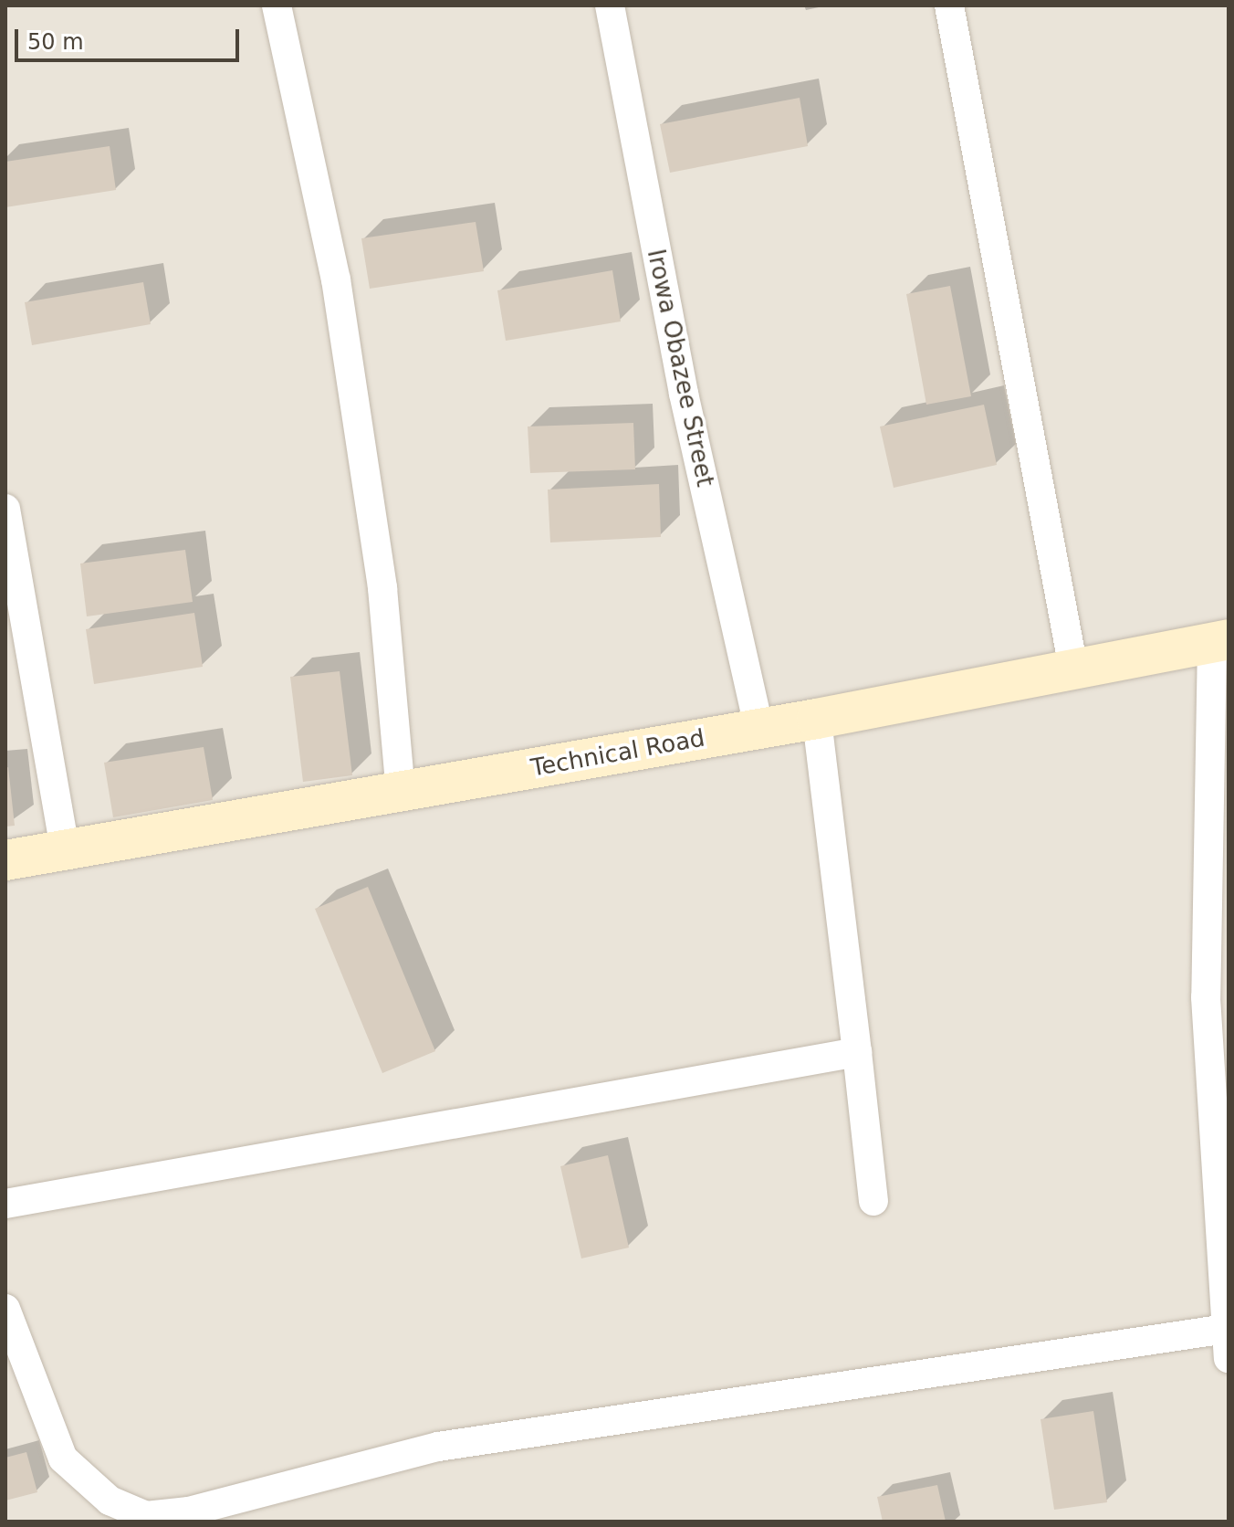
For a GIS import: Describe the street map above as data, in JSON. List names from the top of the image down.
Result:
{
  "streets": {
    "street": ["Irowa Obazee Street", "Technical Road"]
  },
  "crossings": [
    ["Irowa Obazee Street", "Technical Road"]
  ],
  "scale_bar": "50 m"
}
